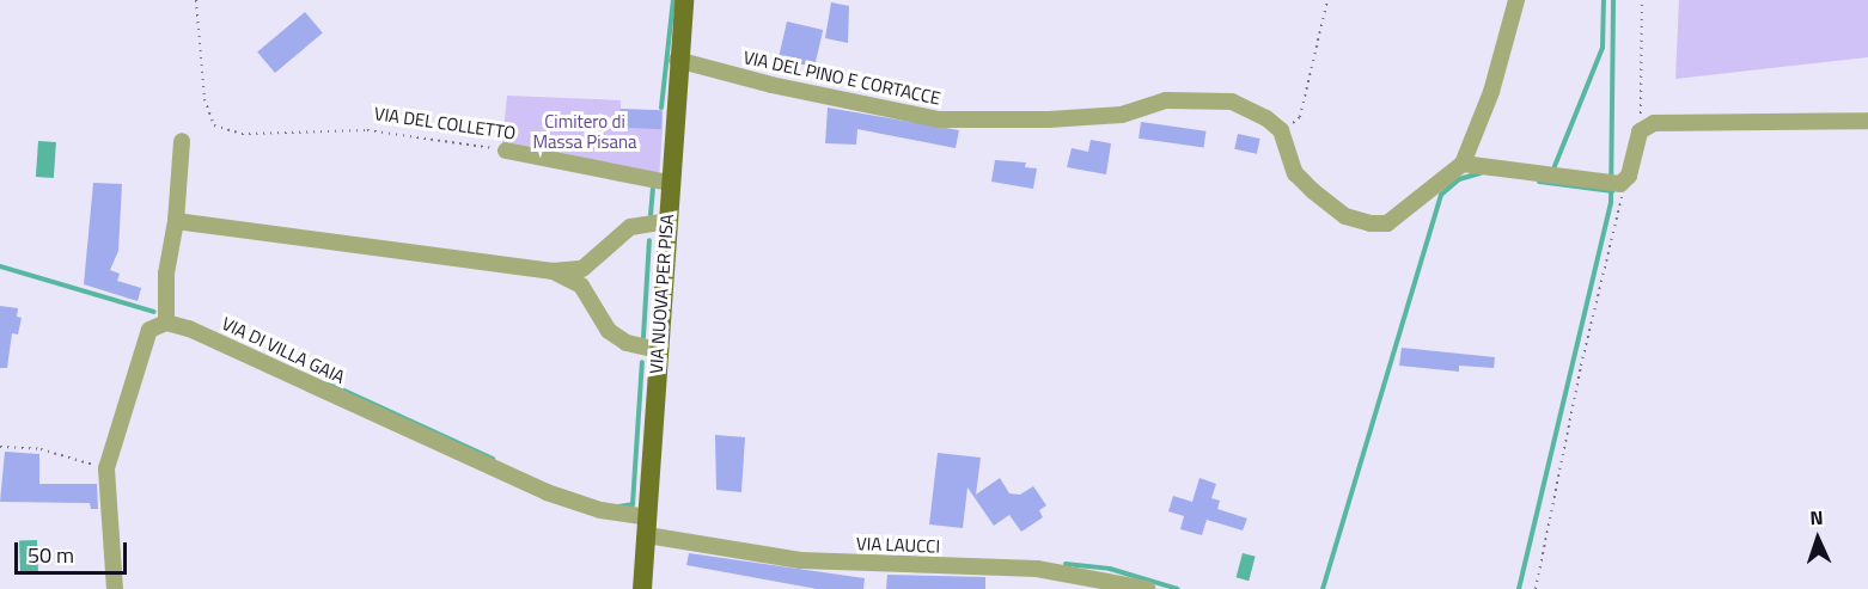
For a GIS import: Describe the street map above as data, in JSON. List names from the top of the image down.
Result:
{
  "streets": {
    "main road": ["VIA NUOVA PER PISA"],
    "street": [
      "VIA DEL PINO E CORTACCE",
      "VIA DEL COLLETTO",
      "VIA DI VILLA GAIA",
      "VIA LAUCCI"
    ]
  },
  "crossings": [
    ["VIA DEL PINO E CORTACCE", "VIA NUOVA PER PISA"],
    ["VIA DEL COLLETTO", "VIA NUOVA PER PISA"],
    ["VIA NUOVA PER PISA", "VIA DI VILLA GAIA"],
    ["VIA NUOVA PER PISA", "VIA LAUCCI"],
    ["VIA DI VILLA GAIA", "VIA LAUCCI"]
  ],
  "parks": ["Cimitero di Massa Pisana"],
  "scale_bar": "50 m",
  "north": "top"
}
